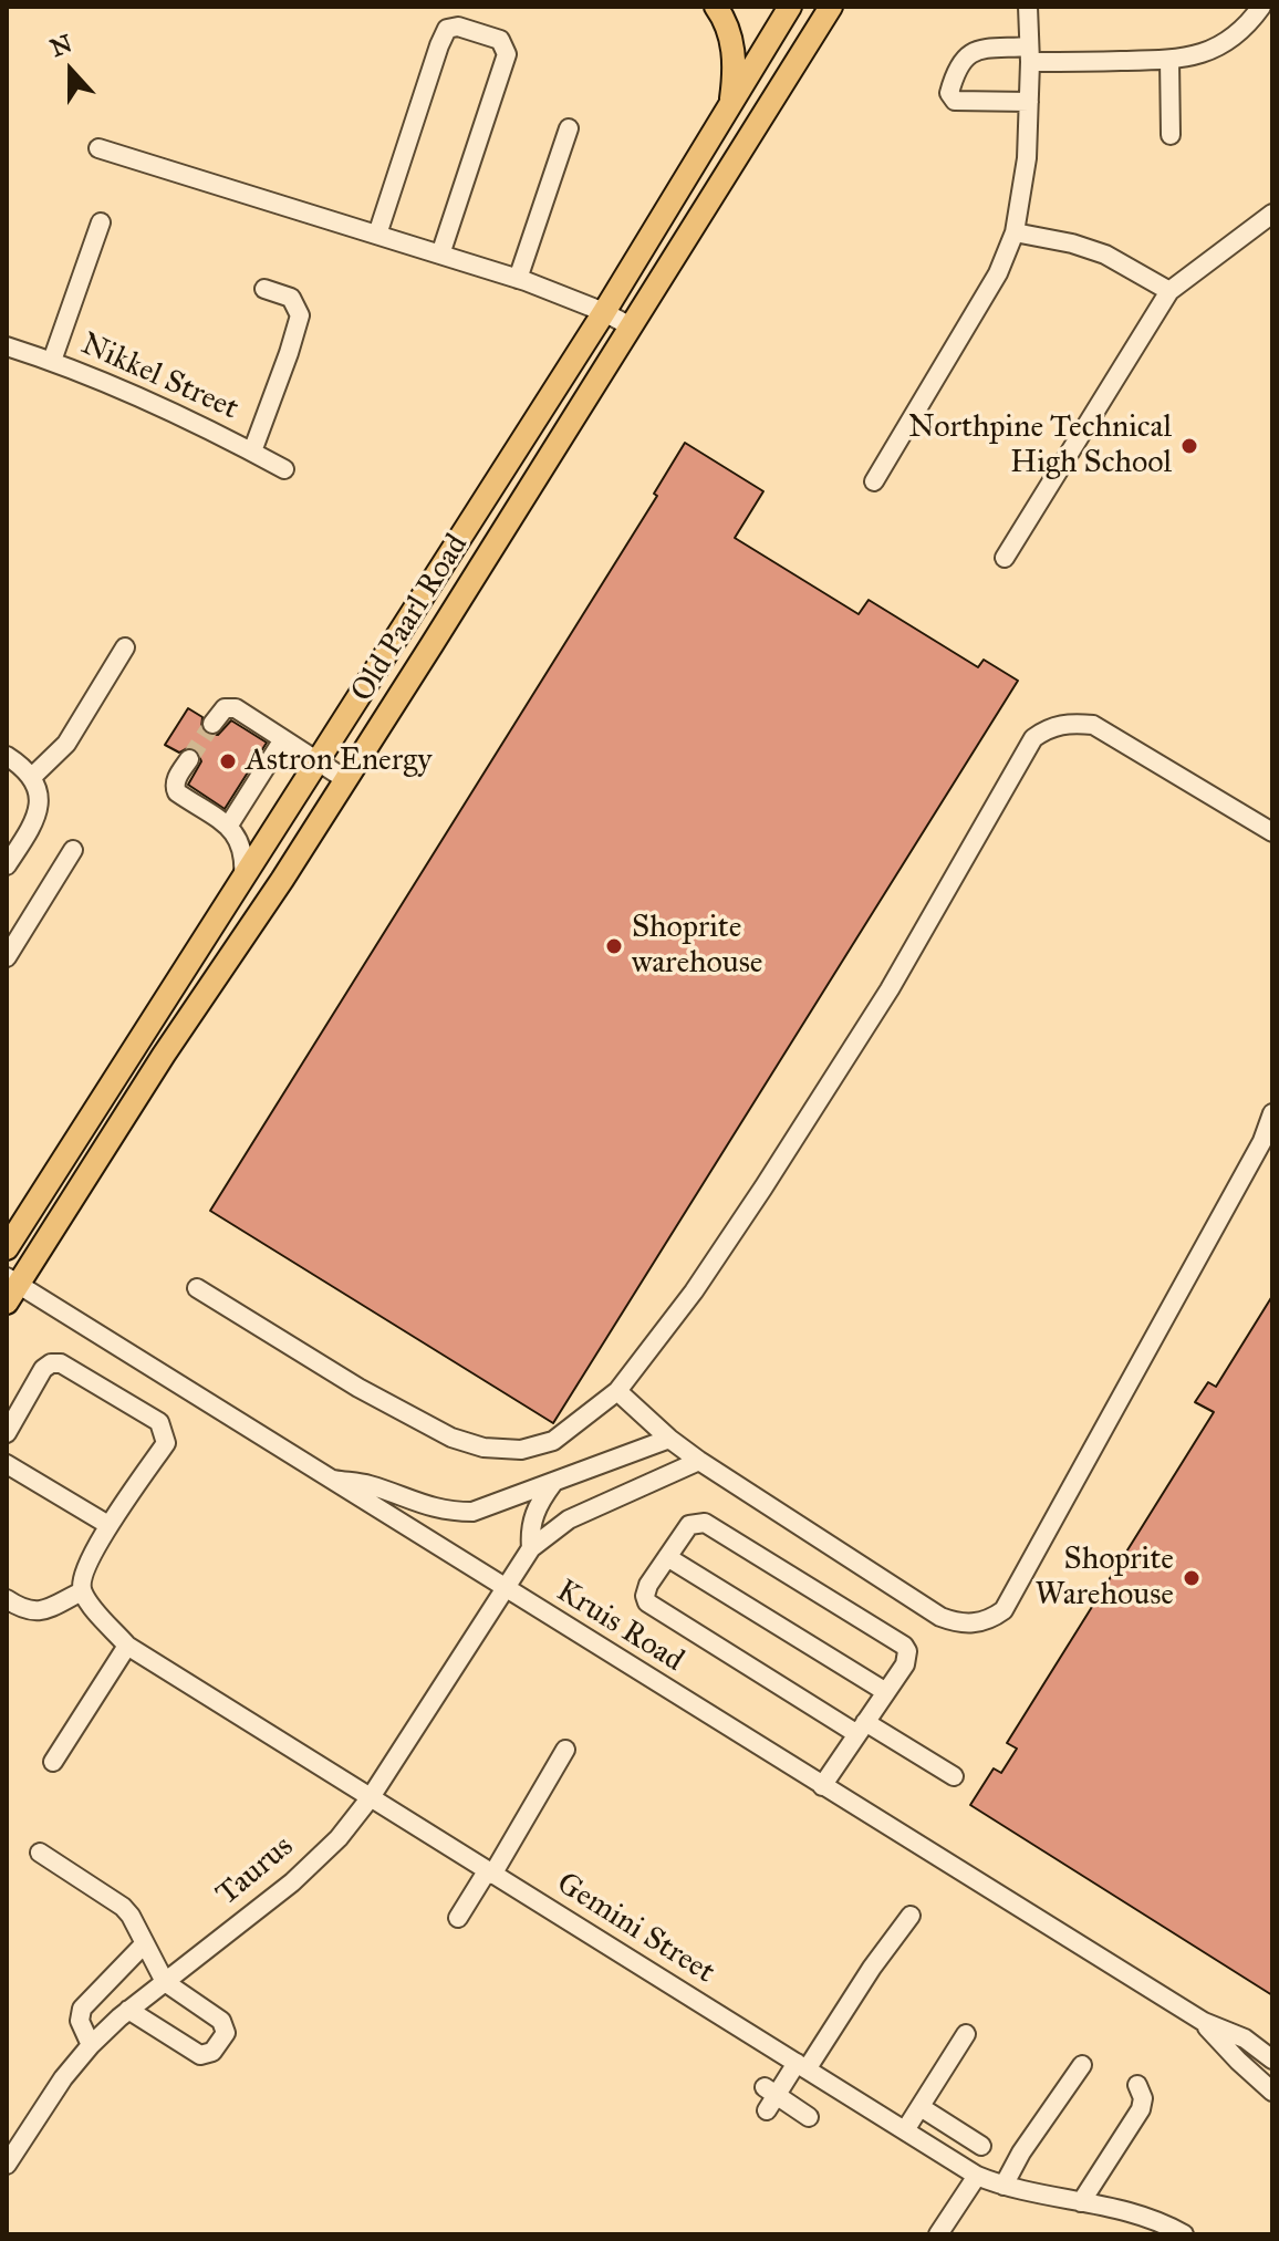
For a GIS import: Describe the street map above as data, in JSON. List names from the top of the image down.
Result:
{
  "streets": {
    "main road": ["Old Paarl Road"],
    "street": [
      "Nikkel Street",
      "Kruis Road",
      "Taurus",
      "Gemini Street"
    ]
  },
  "crossings": [
    ["Old Paarl Road", "Kruis Road"],
    ["Kruis Road", "Taurus"],
    ["Taurus", "Gemini Street"]
  ],
  "places": [
    "Northpine Technical High School",
    "Astron Energy",
    "Shoprite warehouse",
    "Shoprite Warehouse"
  ],
  "north": "top"
}
